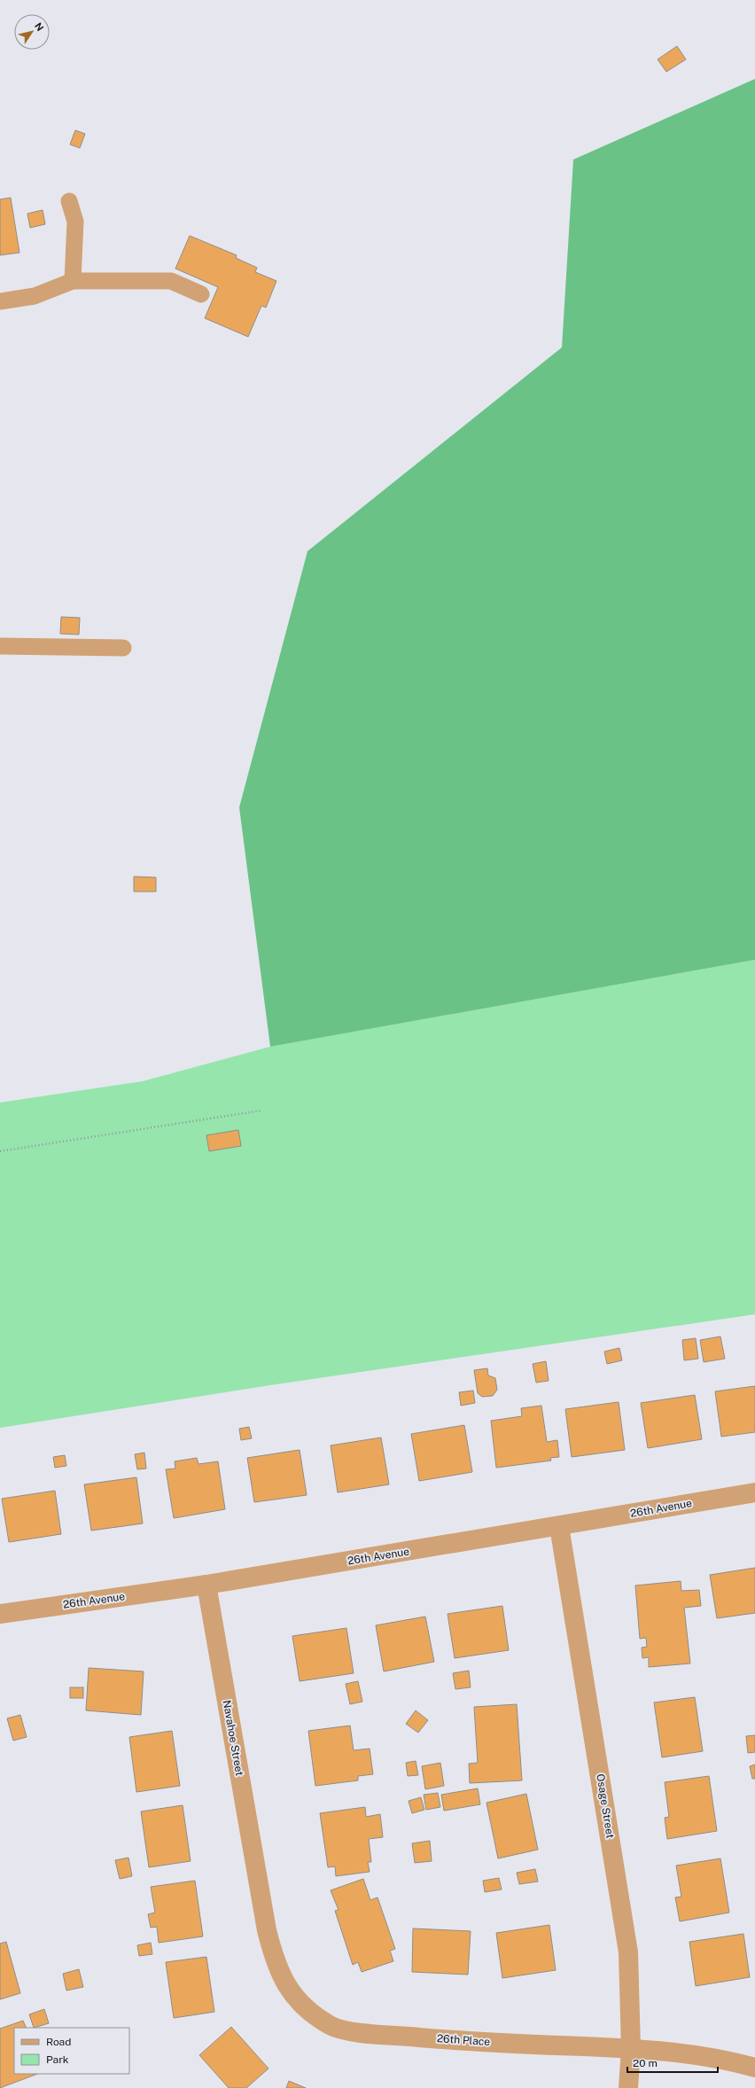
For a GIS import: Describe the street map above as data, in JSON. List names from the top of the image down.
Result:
{
  "streets": {
    "street": [
      "26th Avenue",
      "Navahoe Street",
      "Osage Street",
      "26th Place"
    ]
  },
  "crossings": [
    ["26th Avenue", "Navahoe Street"],
    ["26th Avenue", "Osage Street"],
    ["Navahoe Street", "26th Place"],
    ["Osage Street", "26th Place"]
  ],
  "legend": ["Road", "Park"],
  "scale_bar": "20 m",
  "north": "top right"
}
